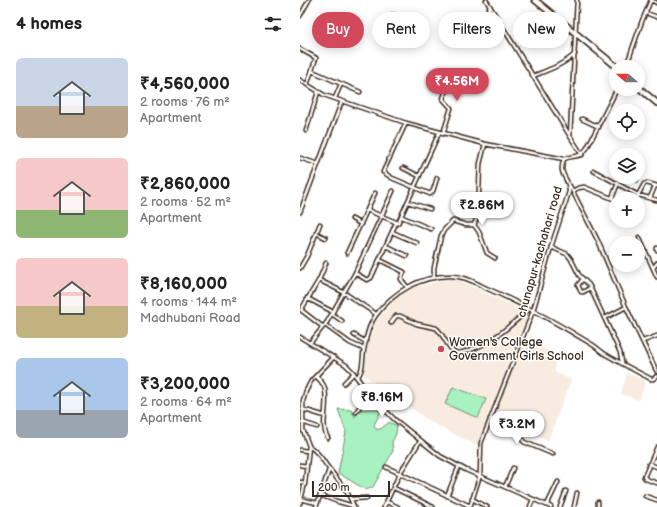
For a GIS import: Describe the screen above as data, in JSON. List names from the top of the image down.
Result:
{
  "streets": {
    "street": ["chunapur-kachahari road"]
  },
  "places": ["Women's College Government Girls School"],
  "scale_bar": "200 m",
  "north": "left",
  "page": {
    "heading": "4 homes",
    "chip": [
      "Buy",
      "Rent",
      "Filters",
      "New"
    ],
    "list": [
      {
        "name": "₹4,560,000",
        "note": "2 rooms · 76 m² · Apartment"
      },
      {
        "name": "₹2,860,000",
        "note": "2 rooms · 52 m² · Apartment"
      },
      {
        "name": "₹8,160,000",
        "note": "4 rooms · 144 m² · Madhubani Road"
      },
      {
        "name": "₹3,200,000",
        "note": "2 rooms · 64 m² · Apartment"
      }
    ],
    "map_buttons": ["+", "−"],
    "price": [
      "₹4.56M",
      "₹2.86M",
      "₹8.16M",
      "₹3.2M"
    ],
    "scale": "200 m"
  }
}
